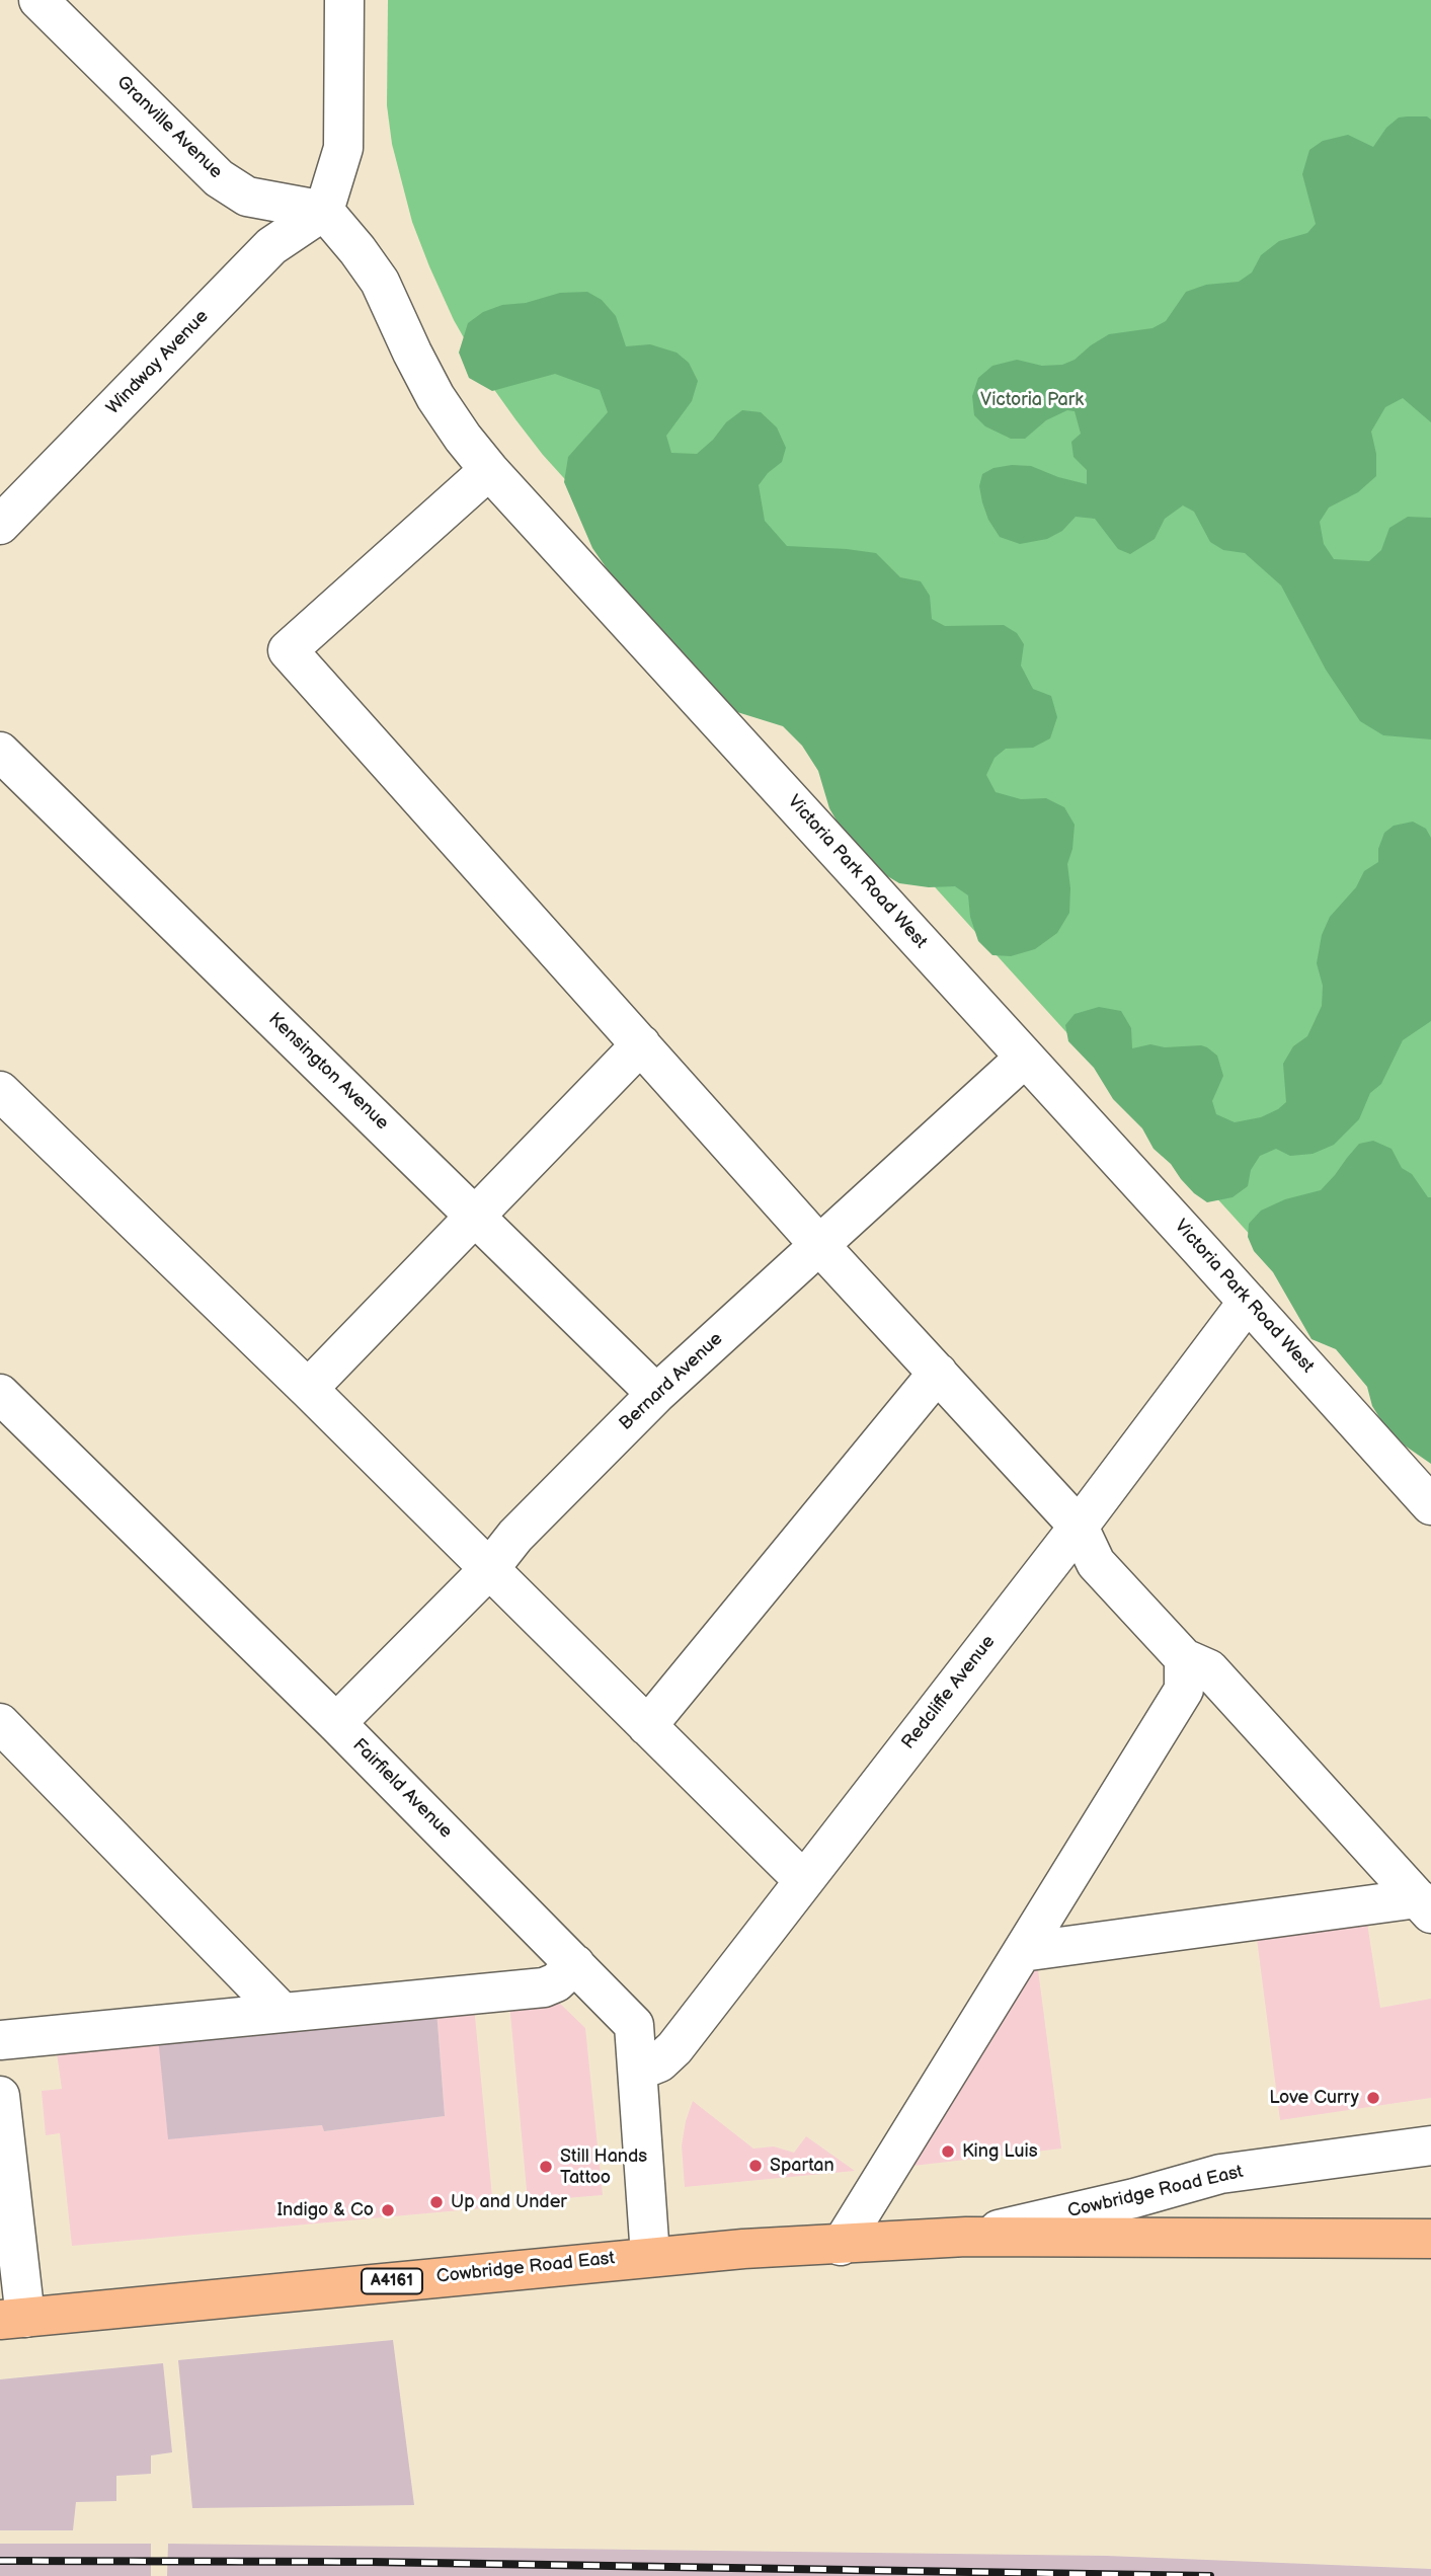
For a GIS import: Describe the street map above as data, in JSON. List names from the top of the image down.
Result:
{
  "streets": {
    "main road": ["Cowbridge Road East", "A4161"],
    "street": [
      "Granville Avenue",
      "Windway Avenue",
      "Victoria Park Road West",
      "Kensington Avenue",
      "Bernard Avenue",
      "Redcliffe Avenue",
      "Fairfield Avenue"
    ]
  },
  "crossings": [
    ["Granville Avenue", "Windway Avenue"],
    ["Granville Avenue", "Victoria Park Road West"],
    ["Windway Avenue", "Victoria Park Road West"],
    ["Victoria Park Road West", "Bernard Avenue"],
    ["Victoria Park Road West", "Redcliffe Avenue"],
    ["Kensington Avenue", "Bernard Avenue"],
    ["Bernard Avenue", "Fairfield Avenue"],
    ["Redcliffe Avenue", "Fairfield Avenue"],
    ["Fairfield Avenue", "Cowbridge Road East"]
  ],
  "parks": ["Victoria Park"],
  "places": [
    "Love Curry",
    "King Luis",
    "Spartan",
    "Still Hands Tattoo",
    "Up and Under",
    "Indigo & Co"
  ]
}
